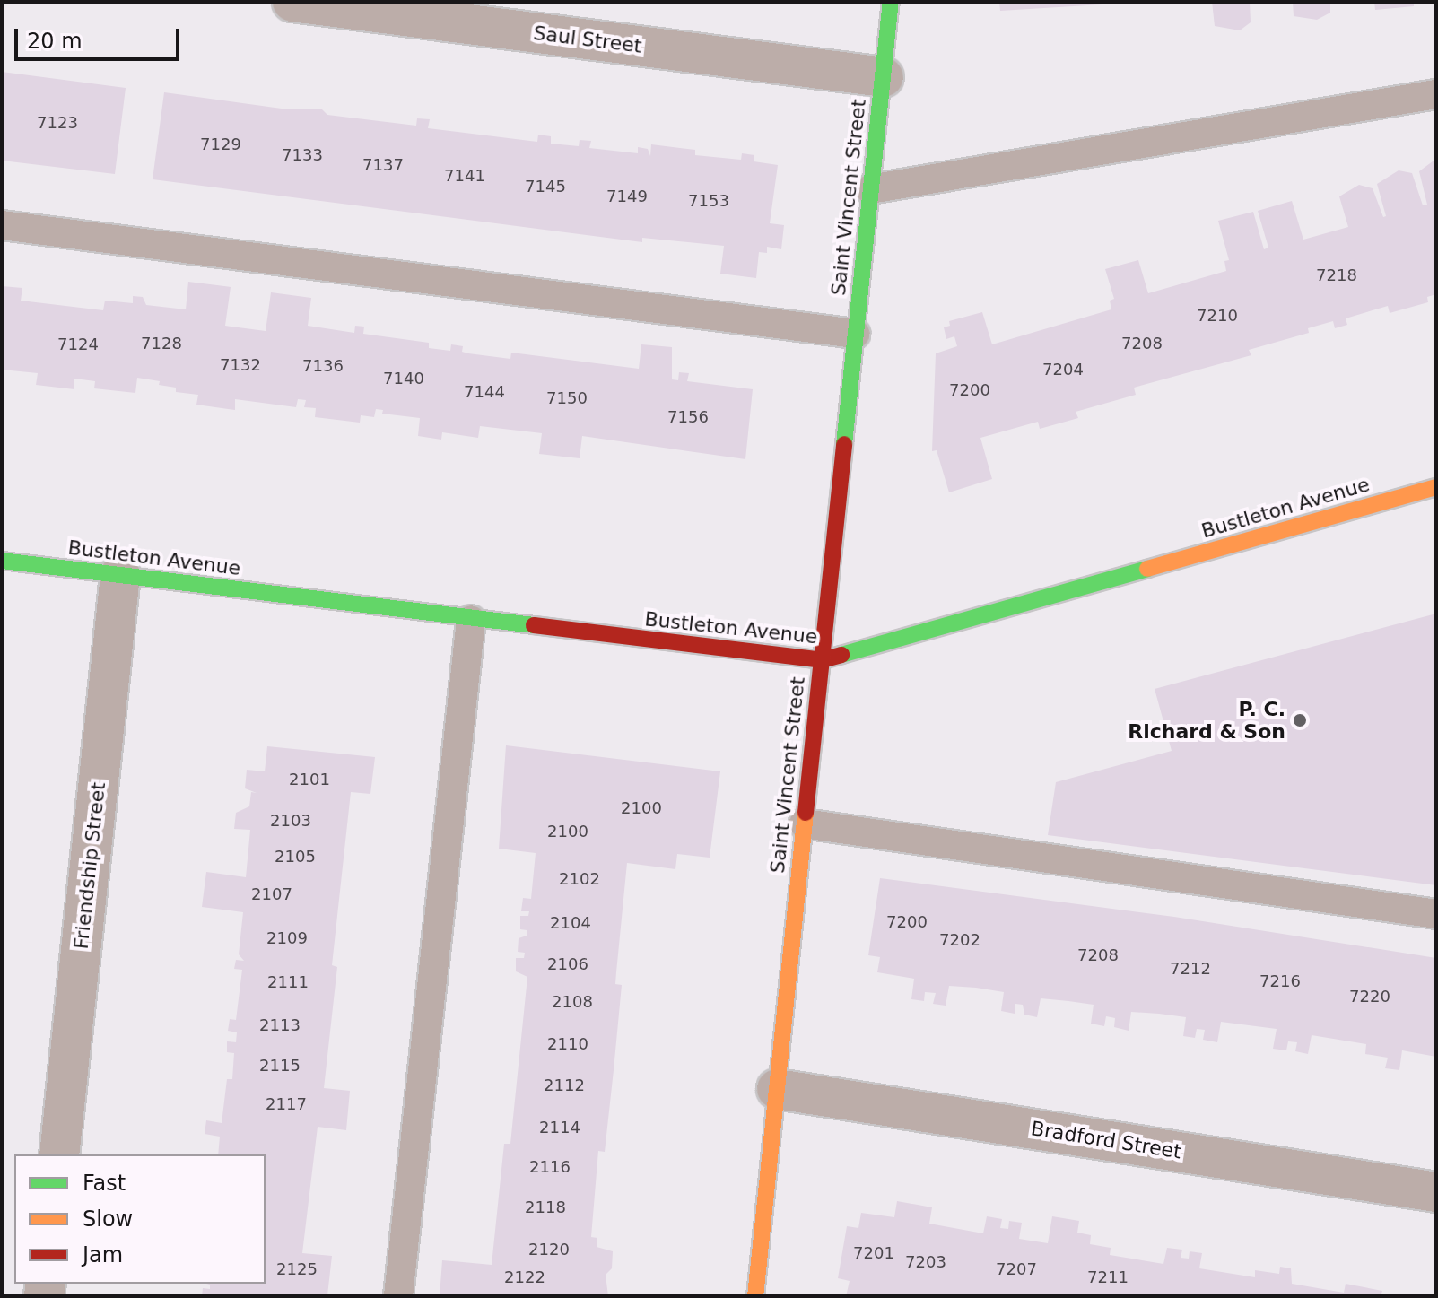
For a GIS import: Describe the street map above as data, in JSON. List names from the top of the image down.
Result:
{
  "streets": {
    "main road": ["Saint Vincent Street", "Bustleton Avenue"],
    "street": ["Saul Street", "Friendship Street", "Bradford Street"]
  },
  "crossings": [
    ["Saul Street", "Saint Vincent Street"],
    ["Saint Vincent Street", "Bustleton Avenue"],
    ["Saint Vincent Street", "Bradford Street"],
    ["Bustleton Avenue", "Friendship Street"]
  ],
  "places": ["P. C. Richard & Son"],
  "house_numbers": [
    "7123",
    "7129",
    "7133",
    "7137",
    "7141",
    "7145",
    "7149",
    "7153",
    "7218",
    "7210",
    "7128",
    "7208",
    "7124",
    "7132",
    "7136",
    "7204",
    "7140",
    "7200",
    "7144",
    "7150",
    "7156",
    "2101",
    "2100",
    "2103",
    "2100",
    "2105",
    "2102",
    "2107",
    "7200",
    "2104",
    "2109",
    "7202",
    "7208",
    "2106",
    "7212",
    "7216",
    "2111",
    "7220",
    "2108",
    "2113",
    "2110",
    "2115",
    "2112",
    "2117",
    "2114",
    "2116",
    "2118",
    "2120",
    "7201",
    "7203",
    "2125",
    "7207",
    "2122",
    "7211"
  ],
  "legend": ["Fast", "Slow", "Jam"],
  "scale_bar": "20 m"
}
